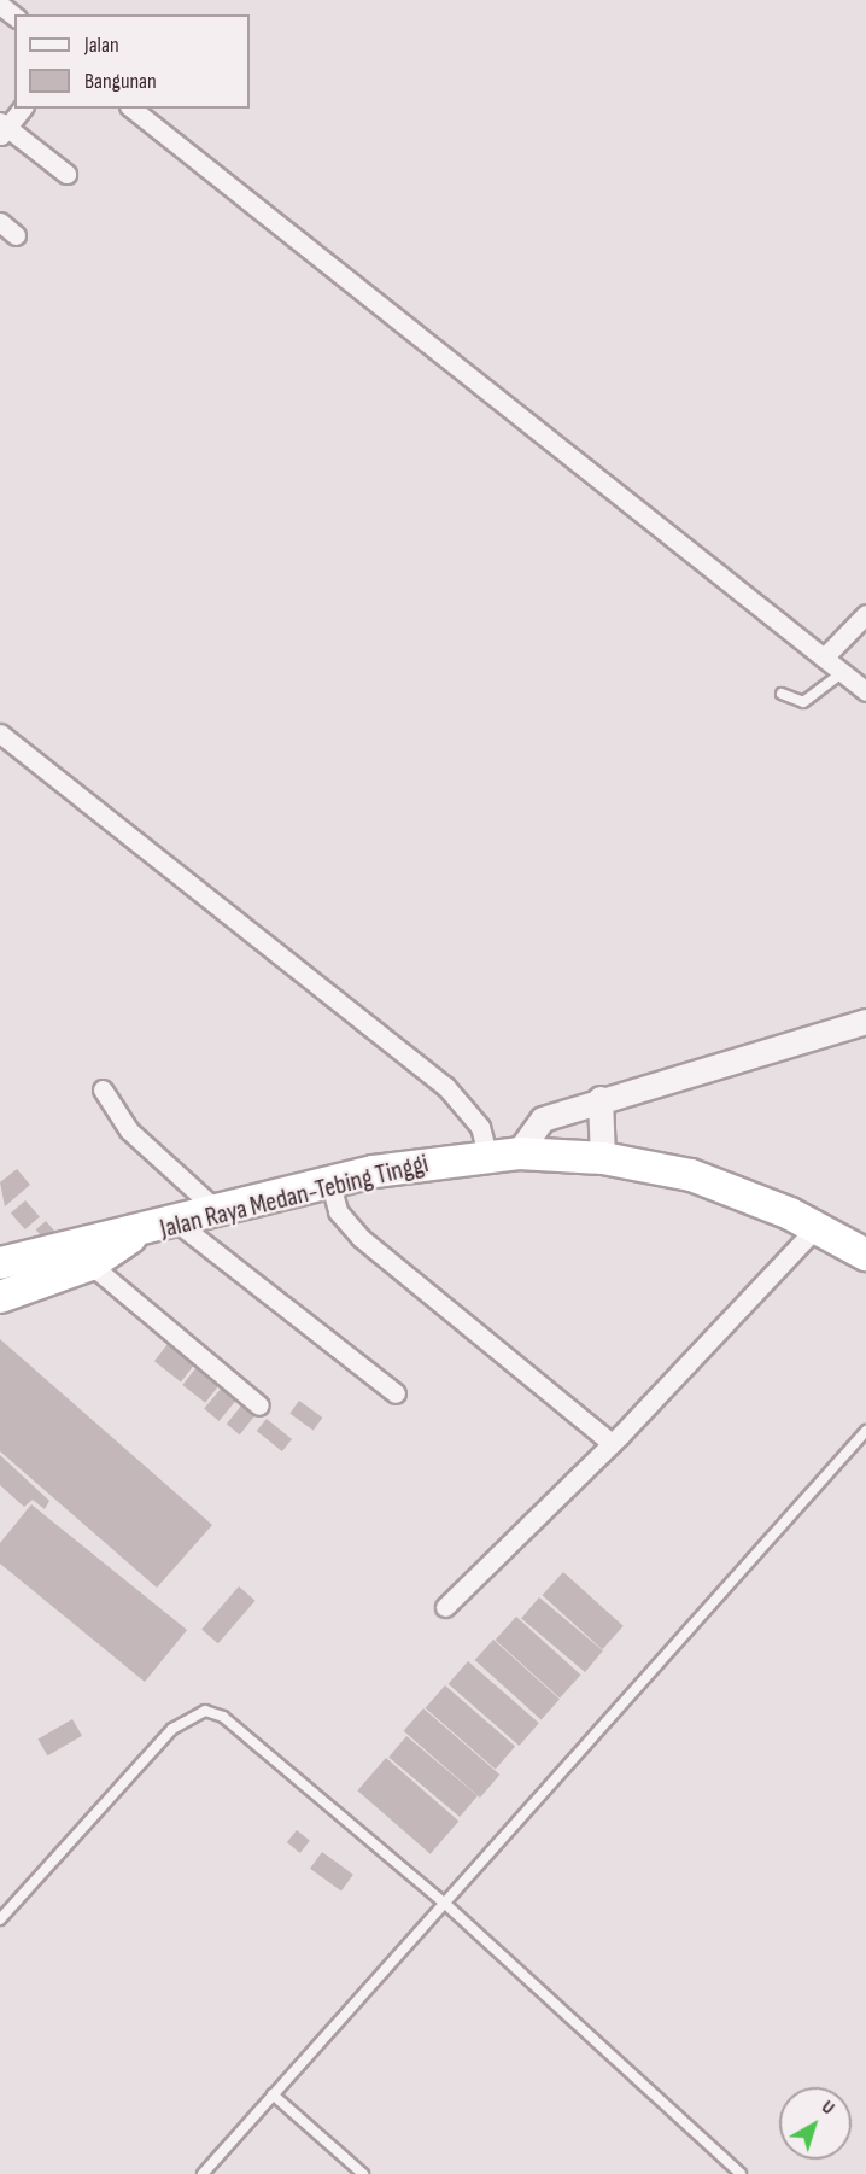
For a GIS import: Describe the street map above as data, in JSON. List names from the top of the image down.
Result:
{
  "streets": {
    "highway": ["Jalan Raya Medan-Tebing Tinggi"]
  },
  "legend": ["Jalan", "Bangunan"],
  "north": "top right"
}
